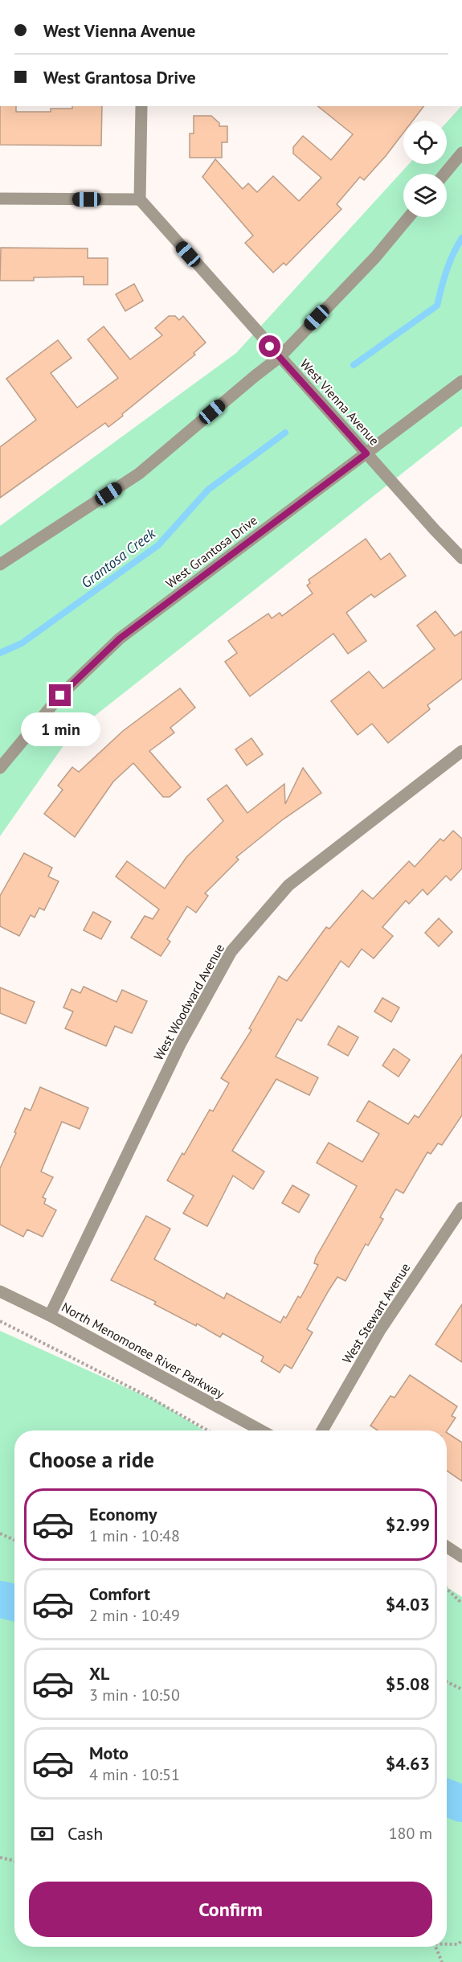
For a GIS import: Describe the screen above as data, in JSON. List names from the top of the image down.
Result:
{
  "streets": {
    "street": [
      "West Vienna Avenue",
      "West Grantosa Drive",
      "West Woodward Avenue",
      "West Stewart Avenue",
      "North Menomonee River Parkway"
    ]
  },
  "crossings": [
    ["West Vienna Avenue", "West Grantosa Drive"],
    ["West Woodward Avenue", "North Menomonee River Parkway"]
  ],
  "water": ["Grantosa Creek"],
  "page": {
    "banner": ["West Vienna Avenue", "West Grantosa Drive"],
    "bubble": "1 min",
    "heading": "Choose a ride",
    "list": [
      {
        "name": "Economy",
        "note": "1 min · 10:48",
        "value": "$2.99"
      },
      {
        "name": "Comfort",
        "note": "2 min · 10:49",
        "value": "$4.03"
      },
      {
        "name": "XL",
        "note": "3 min · 10:50",
        "value": "$5.08"
      },
      {
        "name": "Moto",
        "note": "4 min · 10:51",
        "value": "$4.63"
      }
    ],
    "pay": ["Cash", "180 m"],
    "buttons": "Confirm"
  }
}
